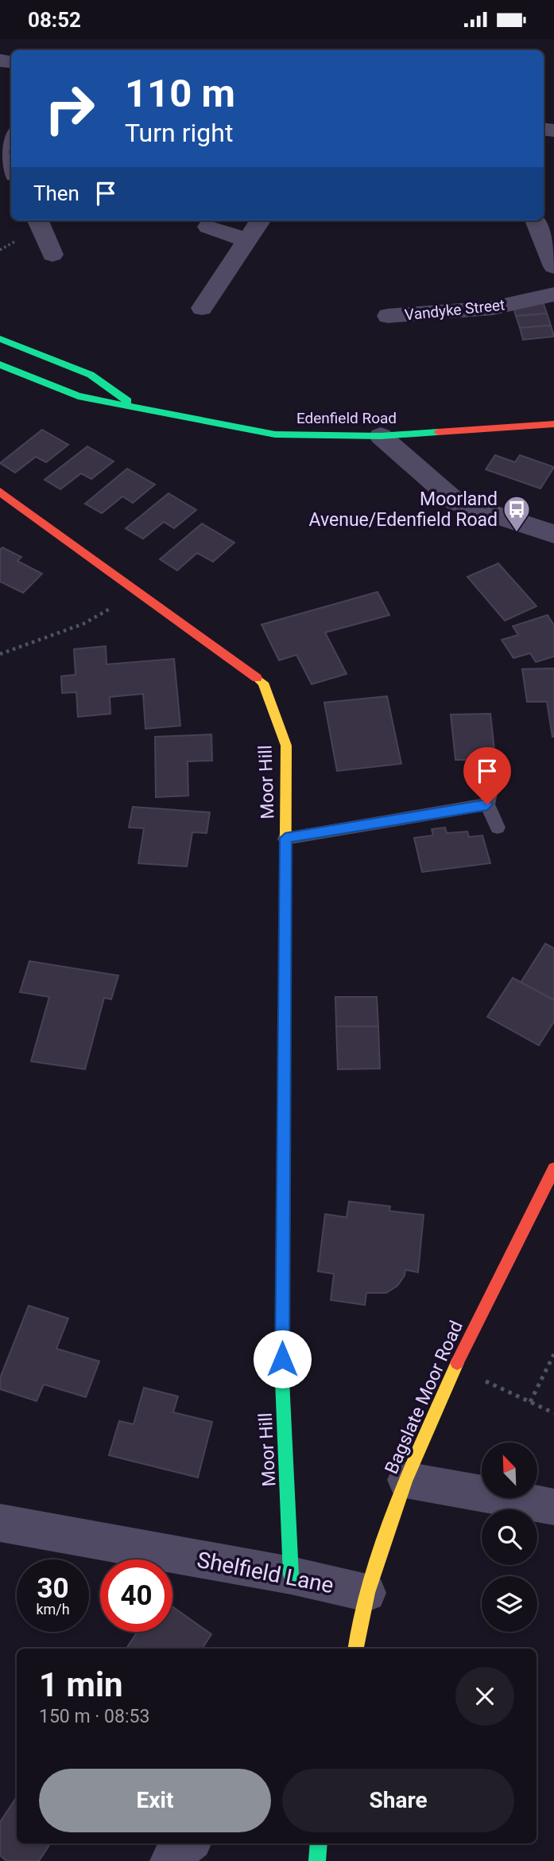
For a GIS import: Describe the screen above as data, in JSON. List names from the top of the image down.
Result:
{
  "streets": {
    "street": [
      "Vandyke Street",
      "Edenfield Road",
      "Moor Hill",
      "Bagslate Moor Road",
      "Shelfield Lane"
    ]
  },
  "crossings": [
    ["Moor Hill", "Shelfield Lane"],
    ["Bagslate Moor Road", "Shelfield Lane"]
  ],
  "places": {
    "bus stop": ["Moorland Avenue/Edenfield Road"]
  },
  "north": "top left",
  "page": {
    "status": "08:52",
    "turn": ["110 m", "Turn right"],
    "then": "Then",
    "speed": "30 km/h",
    "limit": "40",
    "heading": ["1 min", "150 m · 08:53"],
    "buttons": ["Exit", "Share"]
  }
}
